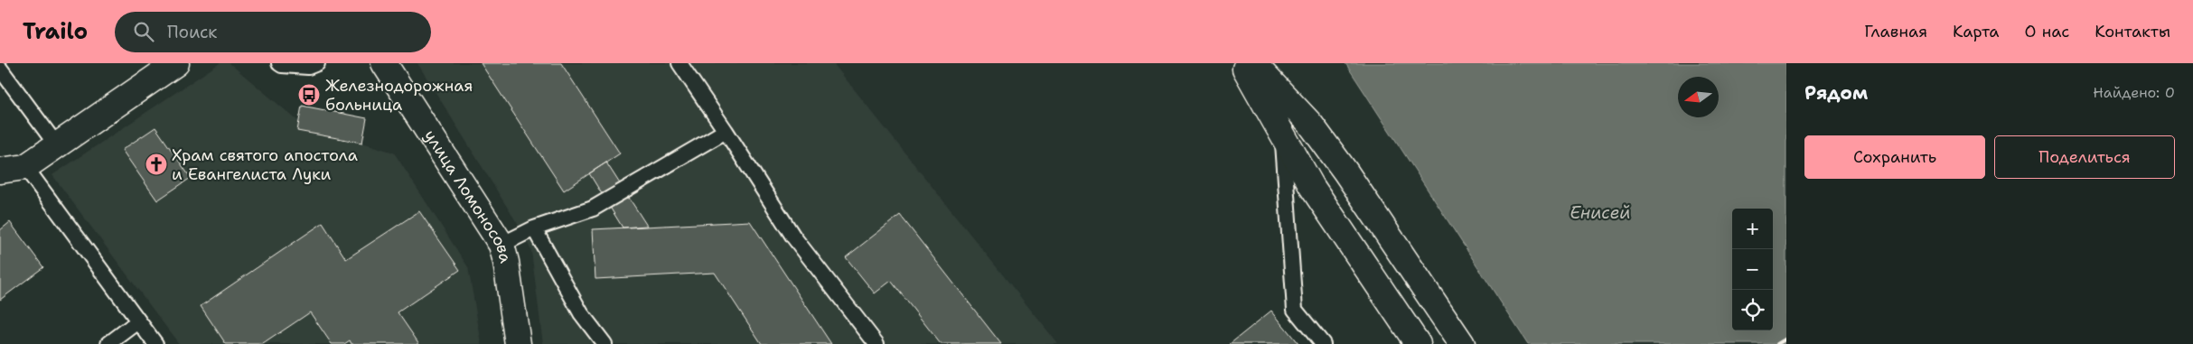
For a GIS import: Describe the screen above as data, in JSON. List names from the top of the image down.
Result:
{
  "streets": {
    "main road": ["улица Ломоносова"]
  },
  "water": ["Енисей"],
  "places": {
    "bus stop": ["Железнодорожная больница"],
    "church": ["Храм святого апостола и Евангелиста Луки"]
  },
  "north": "left",
  "page": {
    "header": "Trailo",
    "search": "Поиск",
    "nav": [
      "Главная",
      "Карта",
      "О нас",
      "Контакты"
    ],
    "heading": ["Рядом", "Найдено: 0"],
    "buttons": ["Сохранить", "Поделиться"],
    "map_buttons": ["+", "−"]
  }
}
